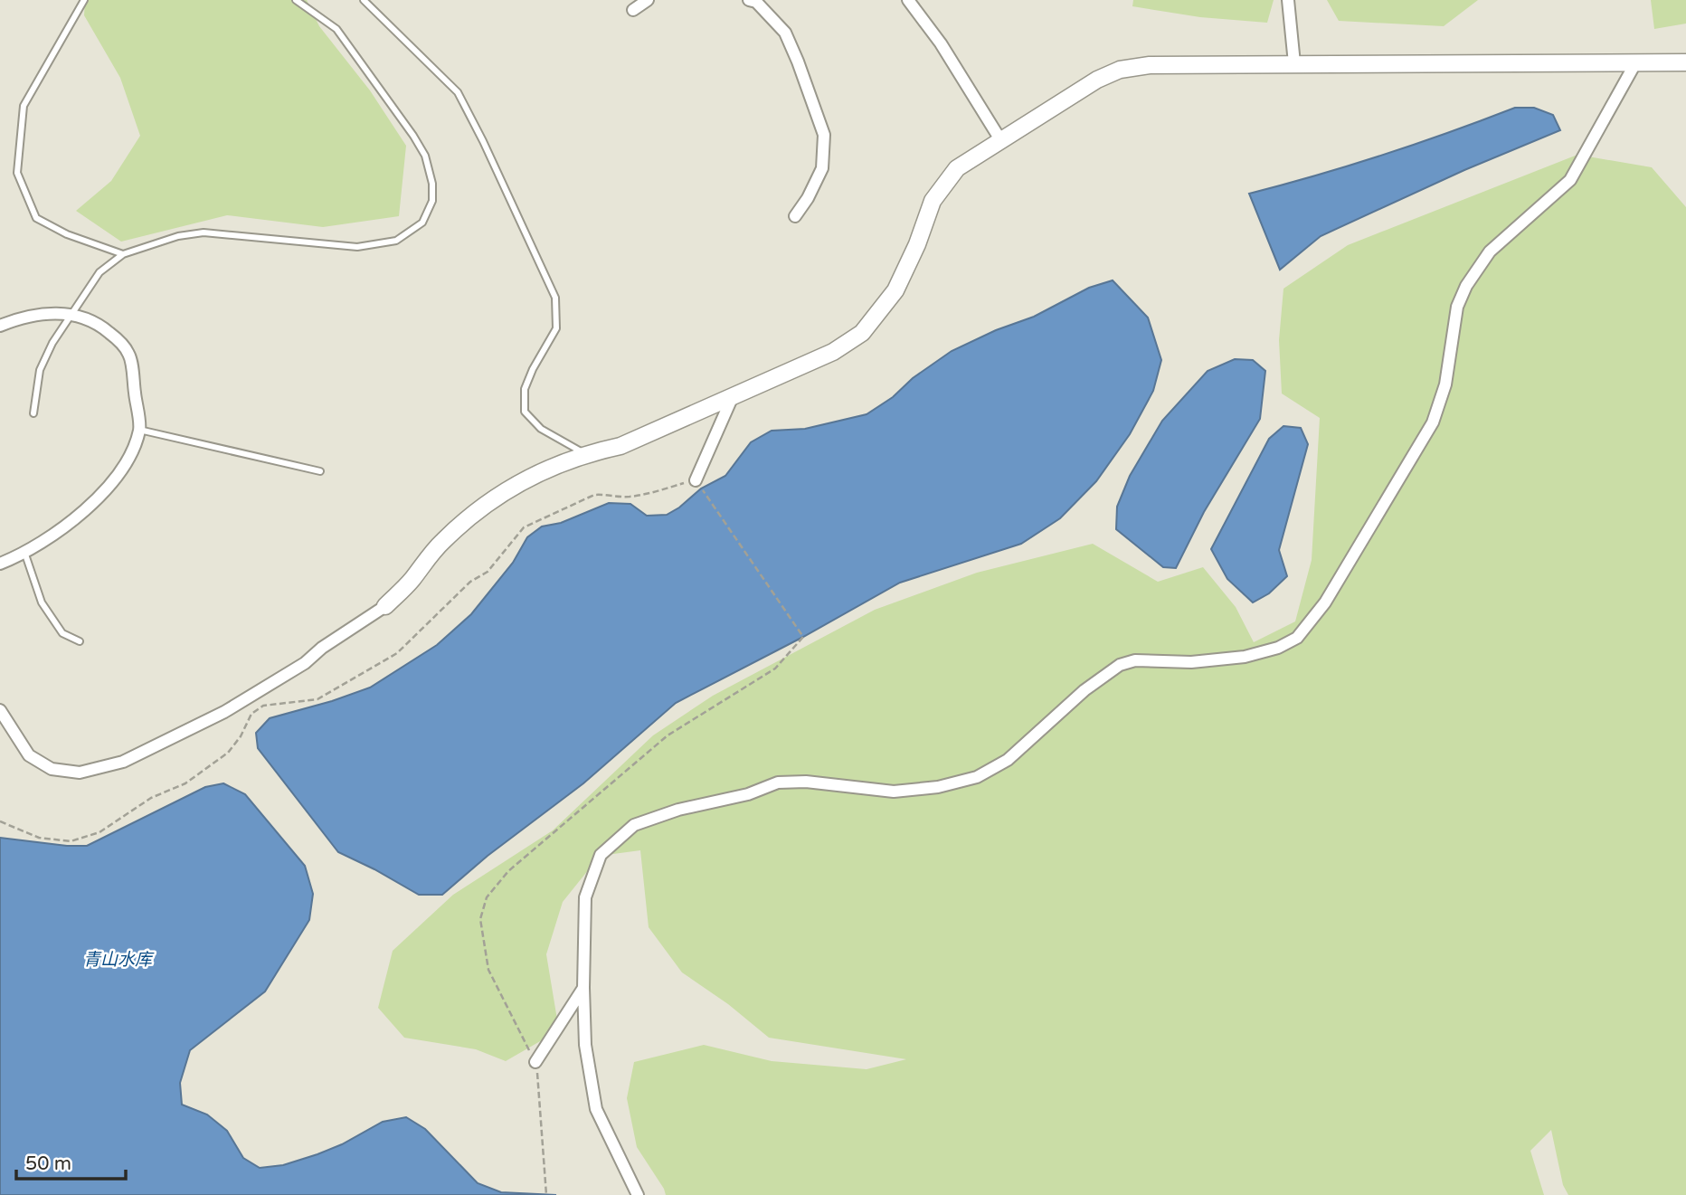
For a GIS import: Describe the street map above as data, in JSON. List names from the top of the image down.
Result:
{
  "water": ["青山水库"],
  "scale_bar": "50 m"
}
